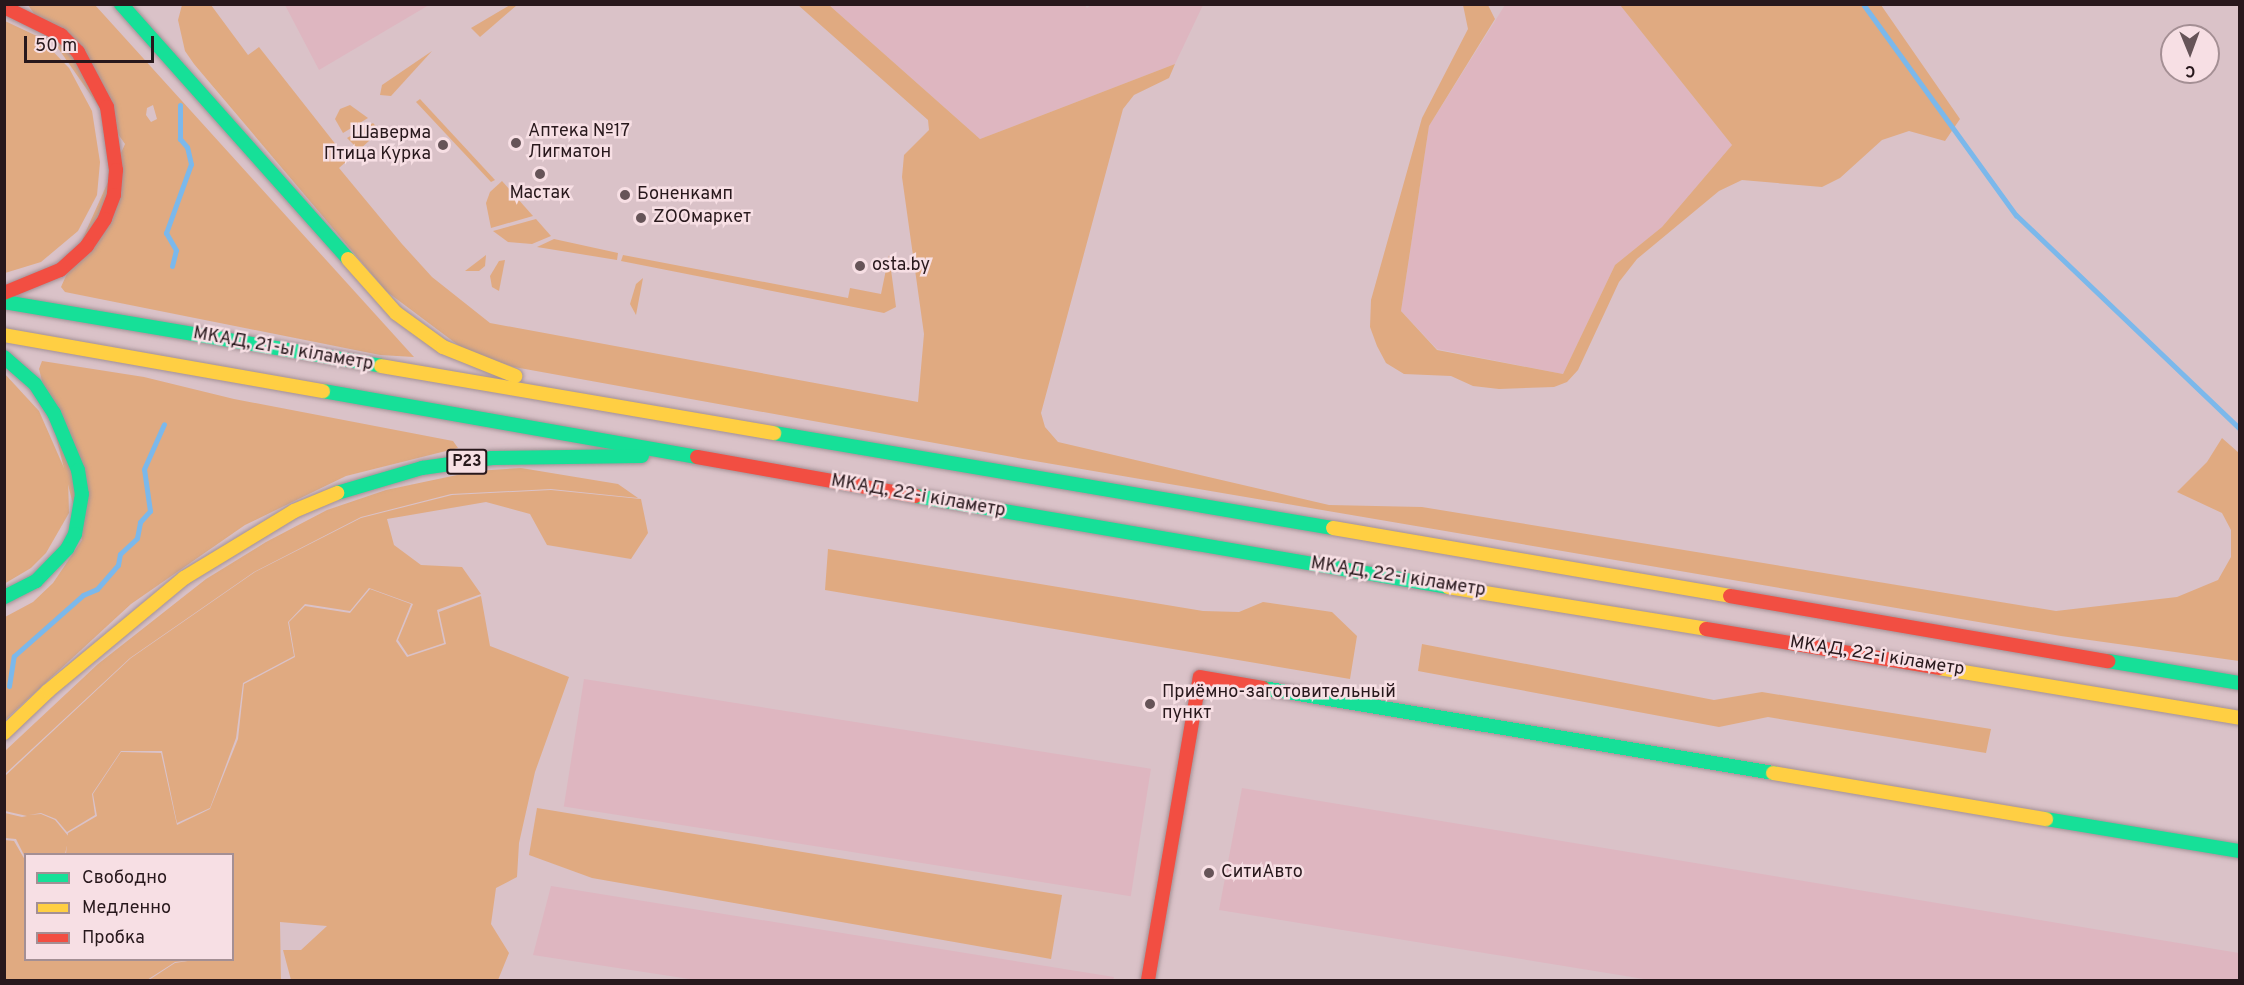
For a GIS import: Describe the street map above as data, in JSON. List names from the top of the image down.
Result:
{
  "streets": {
    "main road": ["МКАД, 21-ы кіламетр", "Р23", "МКАД, 22-і кіламетр"]
  },
  "crossings": [
    ["МКАД, 21-ы кіламетр", "МКАД, 22-і кіламетр"],
    ["Р23", "МКАД, 22-і кіламетр"]
  ],
  "places": [
    "Аптека №17 Лигматон",
    "Шаверма Птица Курка",
    "Мастак",
    "Боненкамп",
    "ZOOмаркет",
    "osta.by",
    "Приёмно-заготовительный пункт",
    "СитиАвто"
  ],
  "legend": ["Свободно", "Медленно", "Пробка"],
  "scale_bar": "50 m",
  "north": "bottom"
}
